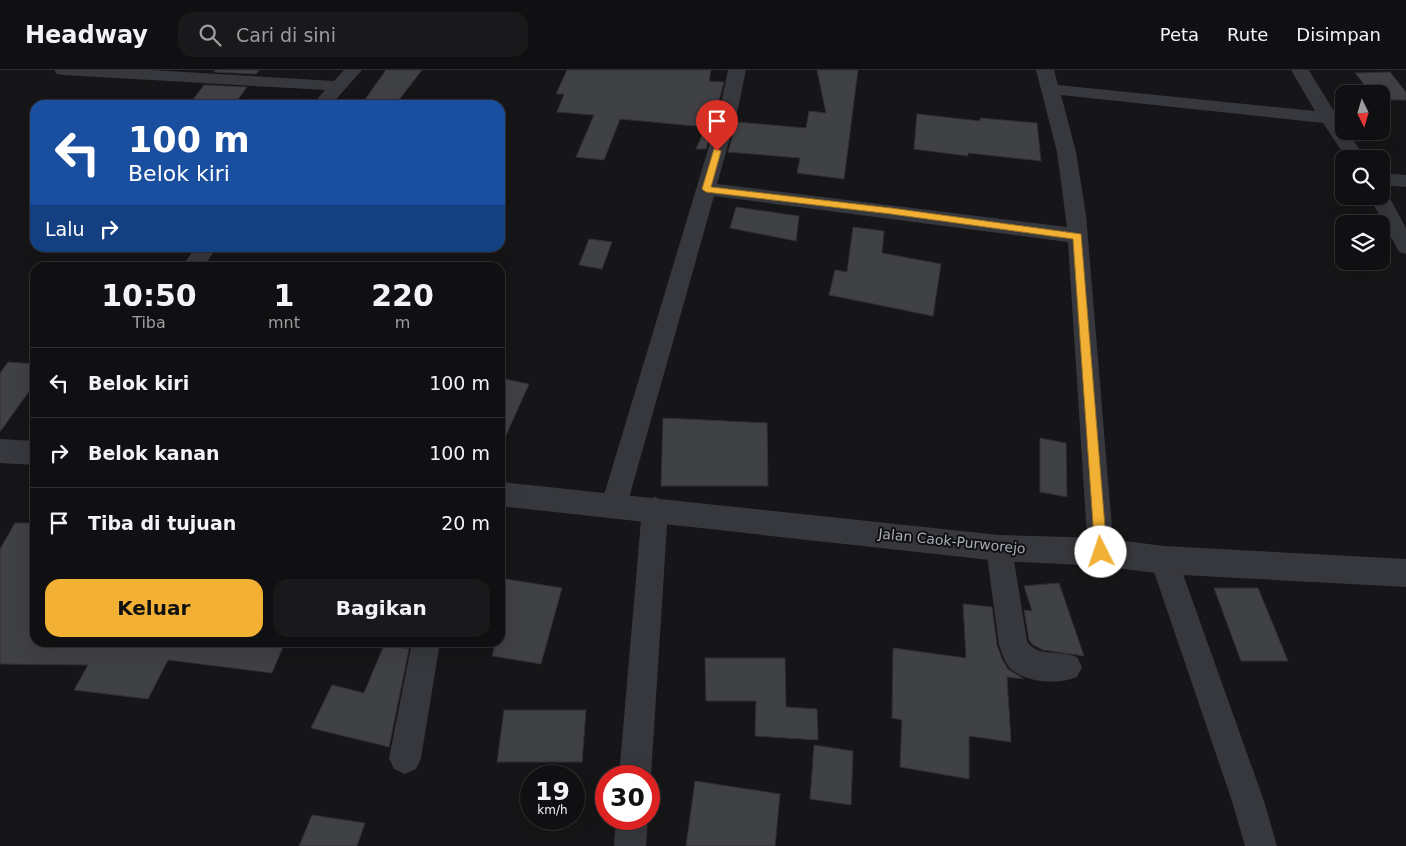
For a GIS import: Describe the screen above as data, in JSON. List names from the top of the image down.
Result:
{
  "streets": {
    "street": ["Jalan Caok-Purworejo"]
  },
  "north": "bottom",
  "page": {
    "header": "Headway",
    "search": "Cari di sini",
    "nav": ["Peta", "Rute", "Disimpan"],
    "turn": ["100 m", "Belok kiri"],
    "then": "Lalu",
    "eta": [
      "10:50",
      "Tiba",
      "1",
      "mnt",
      "220",
      "m"
    ],
    "list": [
      {
        "name": "Belok kiri",
        "value": "100 m"
      },
      {
        "name": "Belok kanan",
        "value": "100 m"
      },
      {
        "name": "Tiba di tujuan",
        "value": "20 m"
      }
    ],
    "buttons": ["Keluar", "Bagikan"],
    "speed": "19 km/h",
    "limit": "30"
  }
}
